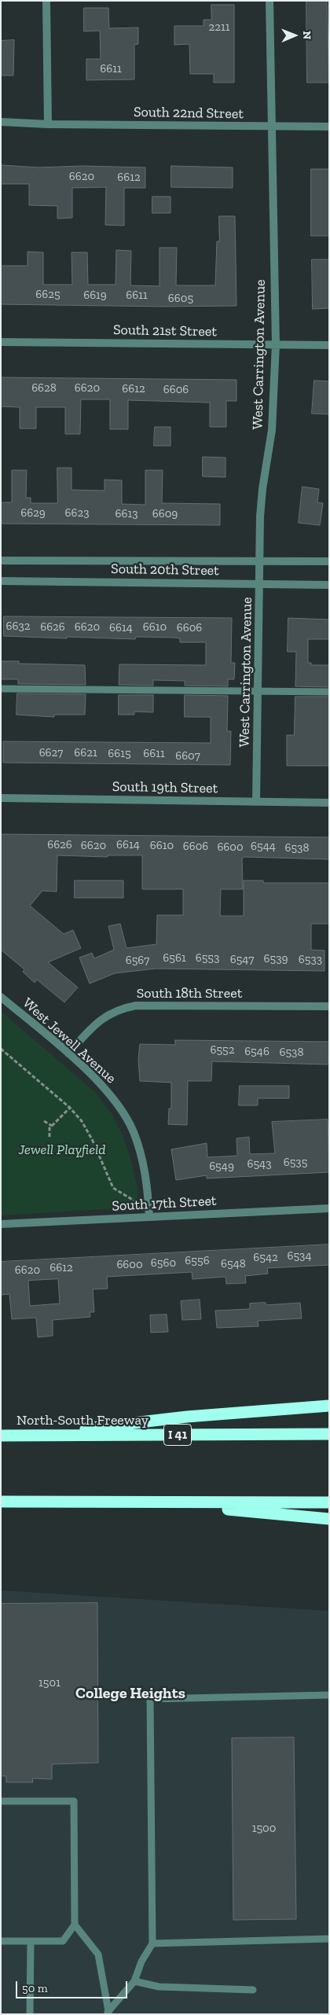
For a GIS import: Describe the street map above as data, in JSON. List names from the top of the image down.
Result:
{
  "streets": {
    "highway": ["North-South Freeway", "I 41"],
    "street": [
      "South 22nd Street",
      "South 21st Street",
      "West Carrington Avenue",
      "South 20th Street",
      "South 19th Street",
      "South 18th Street",
      "West Jewell Avenue",
      "South 17th Street"
    ]
  },
  "crossings": [
    ["South 22nd Street", "West Carrington Avenue"],
    ["South 21st Street", "West Carrington Avenue"],
    ["West Carrington Avenue", "South 20th Street"],
    ["West Carrington Avenue", "South 19th Street"],
    ["South 18th Street", "West Jewell Avenue"],
    ["West Jewell Avenue", "South 17th Street"]
  ],
  "districts": ["College Heights"],
  "parks": ["Jewell Playfield"],
  "house_numbers": [
    "2211",
    "6611",
    "6620",
    "6612",
    "6625",
    "6619",
    "6611",
    "6605",
    "6628",
    "6620",
    "6612",
    "6606",
    "6629",
    "6623",
    "6613",
    "6609",
    "6632",
    "6626",
    "6620",
    "6610",
    "6614",
    "6606",
    "6627",
    "6621",
    "6615",
    "6611",
    "6607",
    "6626",
    "6614",
    "6620",
    "6610",
    "6606",
    "6544",
    "6600",
    "6538",
    "6561",
    "6553",
    "6539",
    "6547",
    "6533",
    "6567",
    "6552",
    "6546",
    "6538",
    "6535",
    "6543",
    "6549",
    "6534",
    "6542",
    "6556",
    "6560",
    "6548",
    "6600",
    "6612",
    "6620",
    "1501",
    "1500"
  ],
  "scale_bar": "50 m",
  "north": "right"
}
